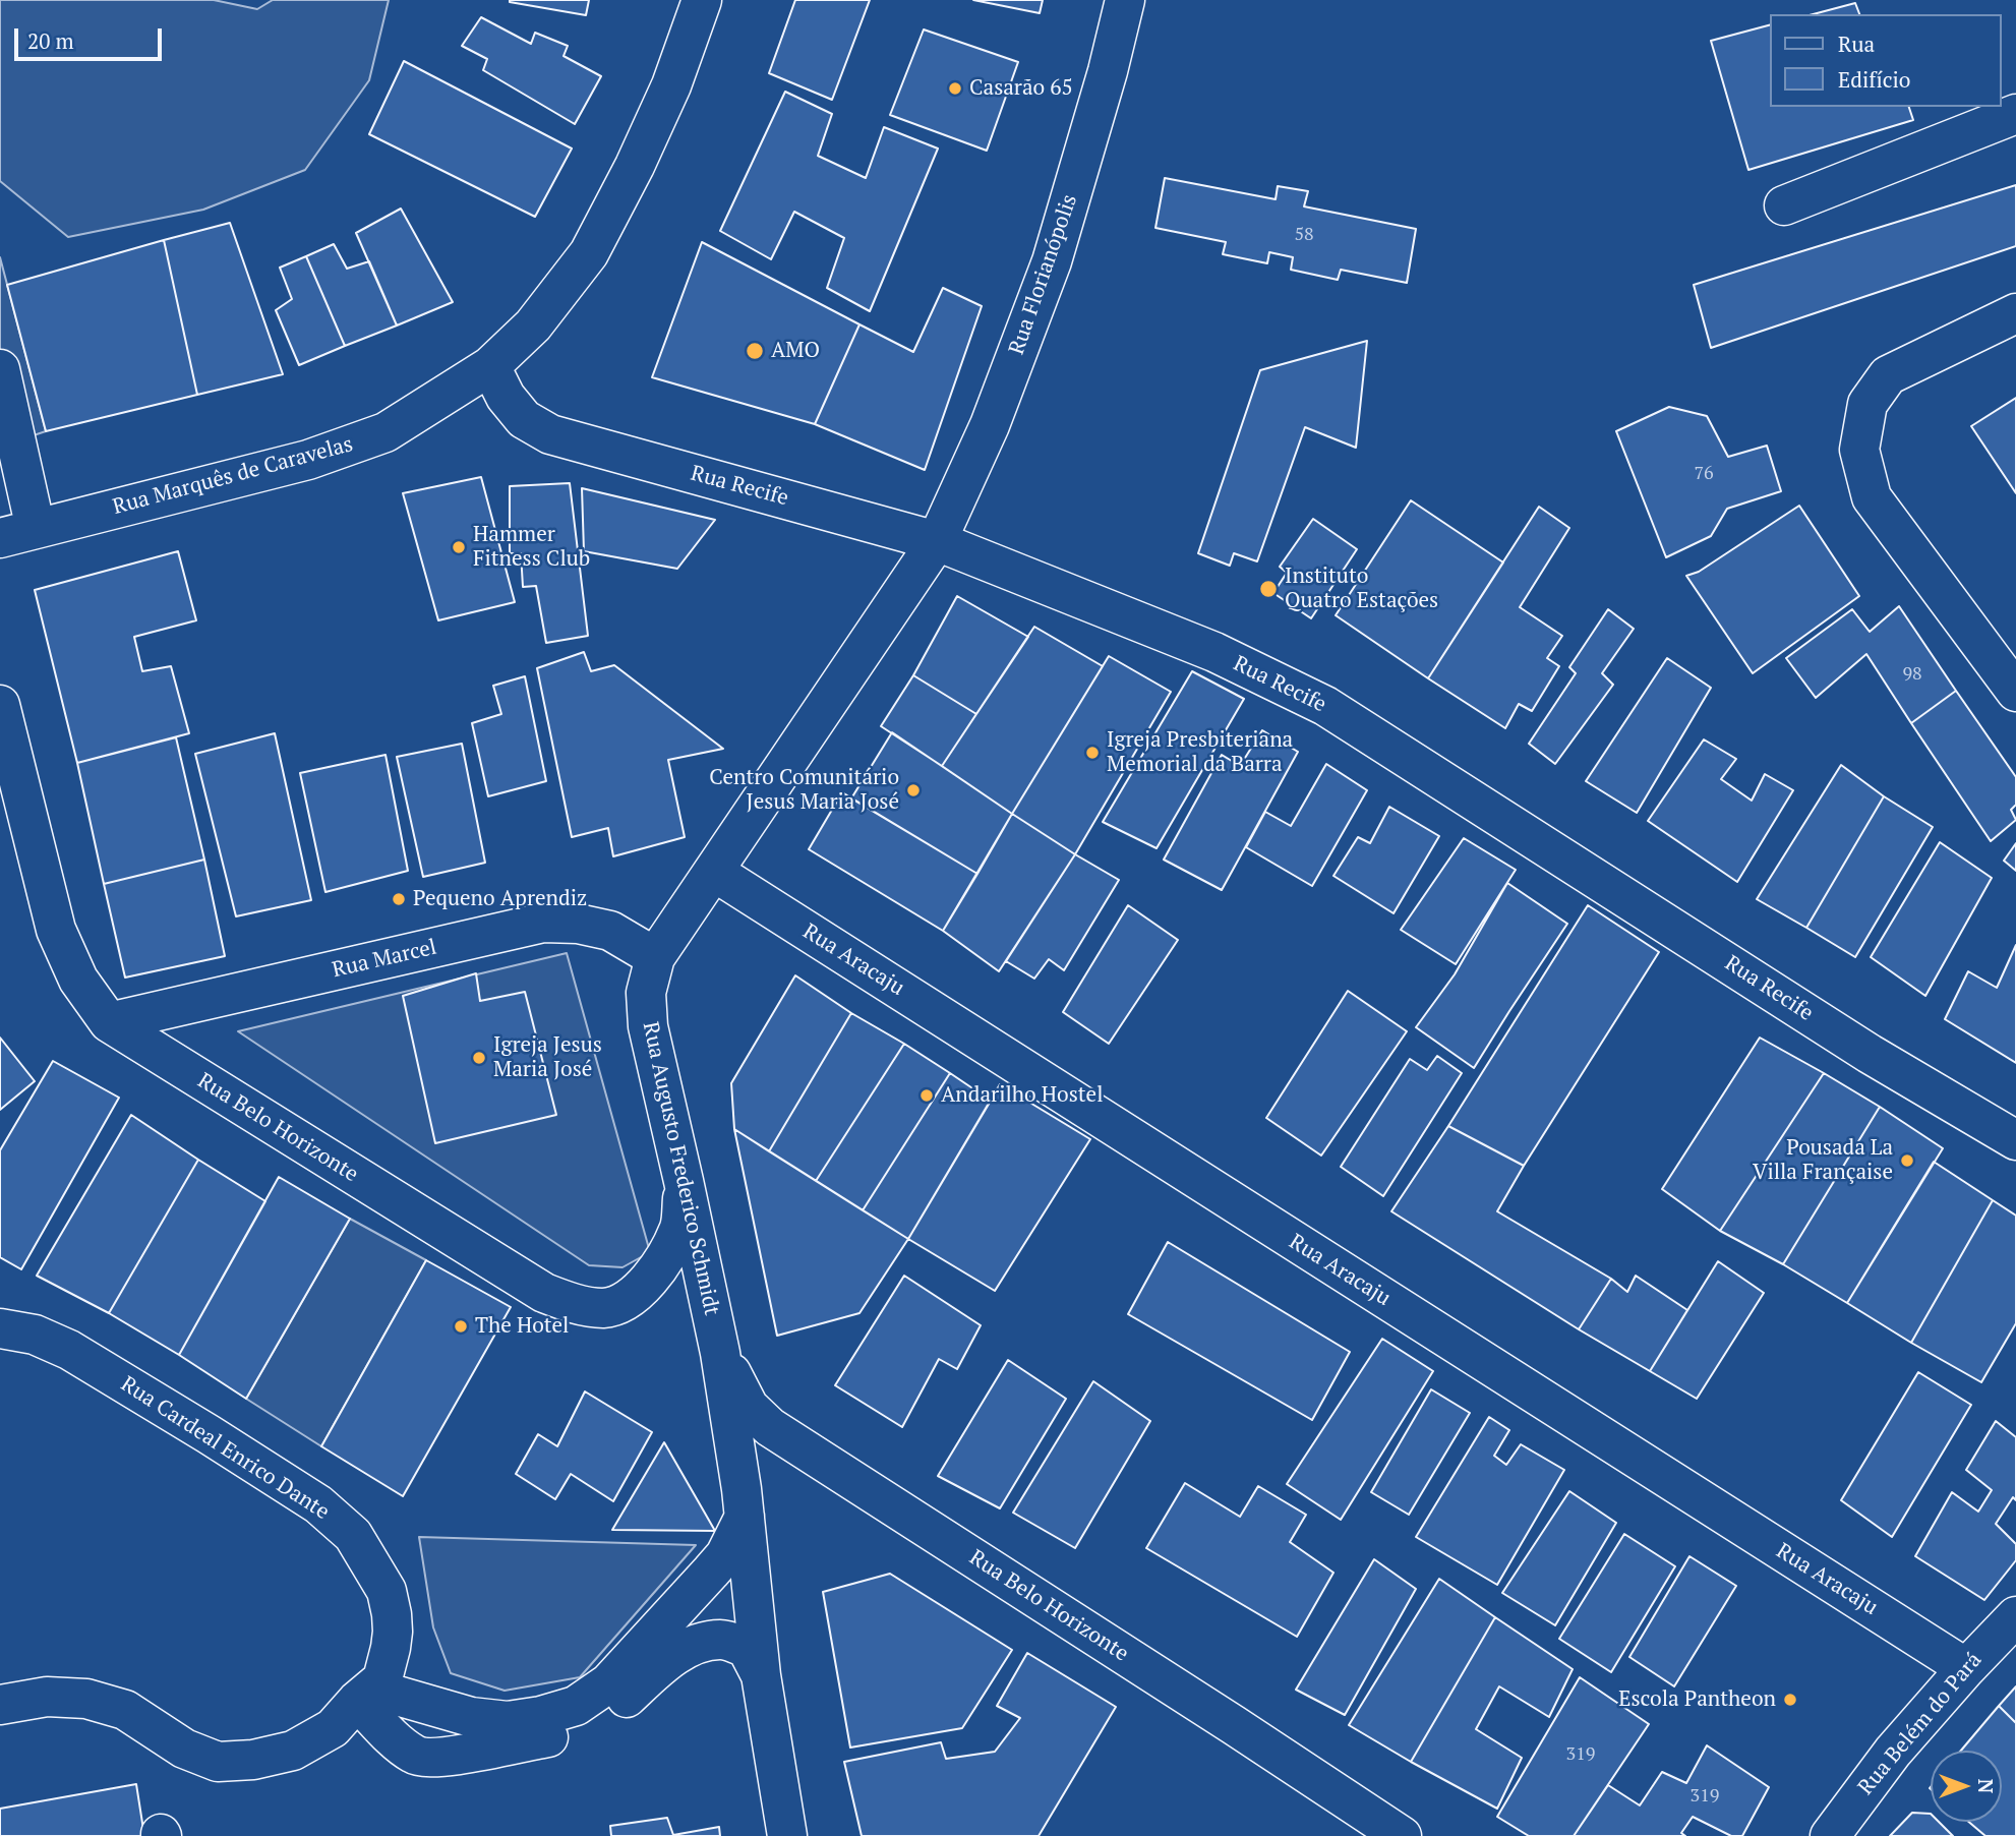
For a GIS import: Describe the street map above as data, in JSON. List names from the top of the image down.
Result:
{
  "streets": {
    "street": [
      "Rua Florianópolis",
      "Rua Marquês de Caravelas",
      "Rua Recife",
      "Rua Marcel",
      "Rua Aracaju",
      "Rua Belo Horizonte",
      "Rua Augusto Frederico Schmidt",
      "Rua Cardeal Enrico Dante",
      "Rua Belém do Pará"
    ]
  },
  "crossings": [
    ["Rua Florianópolis", "Rua Recife"],
    ["Rua Florianópolis", "Rua Augusto Frederico Schmidt"],
    ["Rua Marquês de Caravelas", "Rua Recife"],
    ["Rua Recife", "Rua Augusto Frederico Schmidt"],
    ["Rua Marcel", "Rua Belo Horizonte"],
    ["Rua Marcel", "Rua Augusto Frederico Schmidt"],
    ["Rua Aracaju", "Rua Augusto Frederico Schmidt"],
    ["Rua Aracaju", "Rua Belém do Pará"],
    ["Rua Belo Horizonte", "Rua Augusto Frederico Schmidt"]
  ],
  "places": [
    "Casarão 65",
    "AMO",
    "Hammer Fitness Club",
    "Instituto Quatro Estações",
    "Igreja Presbiteriana Memorial da Barra",
    "Centro Comunitário Jesus Maria José",
    "Pequeno Aprendiz",
    "Igreja Jesus Maria José",
    "Andarilho Hostel",
    "Pousada La Villa Française",
    "The Hotel",
    "Escola Pantheon"
  ],
  "house_numbers": [
    "58",
    "76",
    "98",
    "319",
    "319"
  ],
  "legend": ["Rua", "Edifício"],
  "scale_bar": "20 m",
  "north": "right"
}
